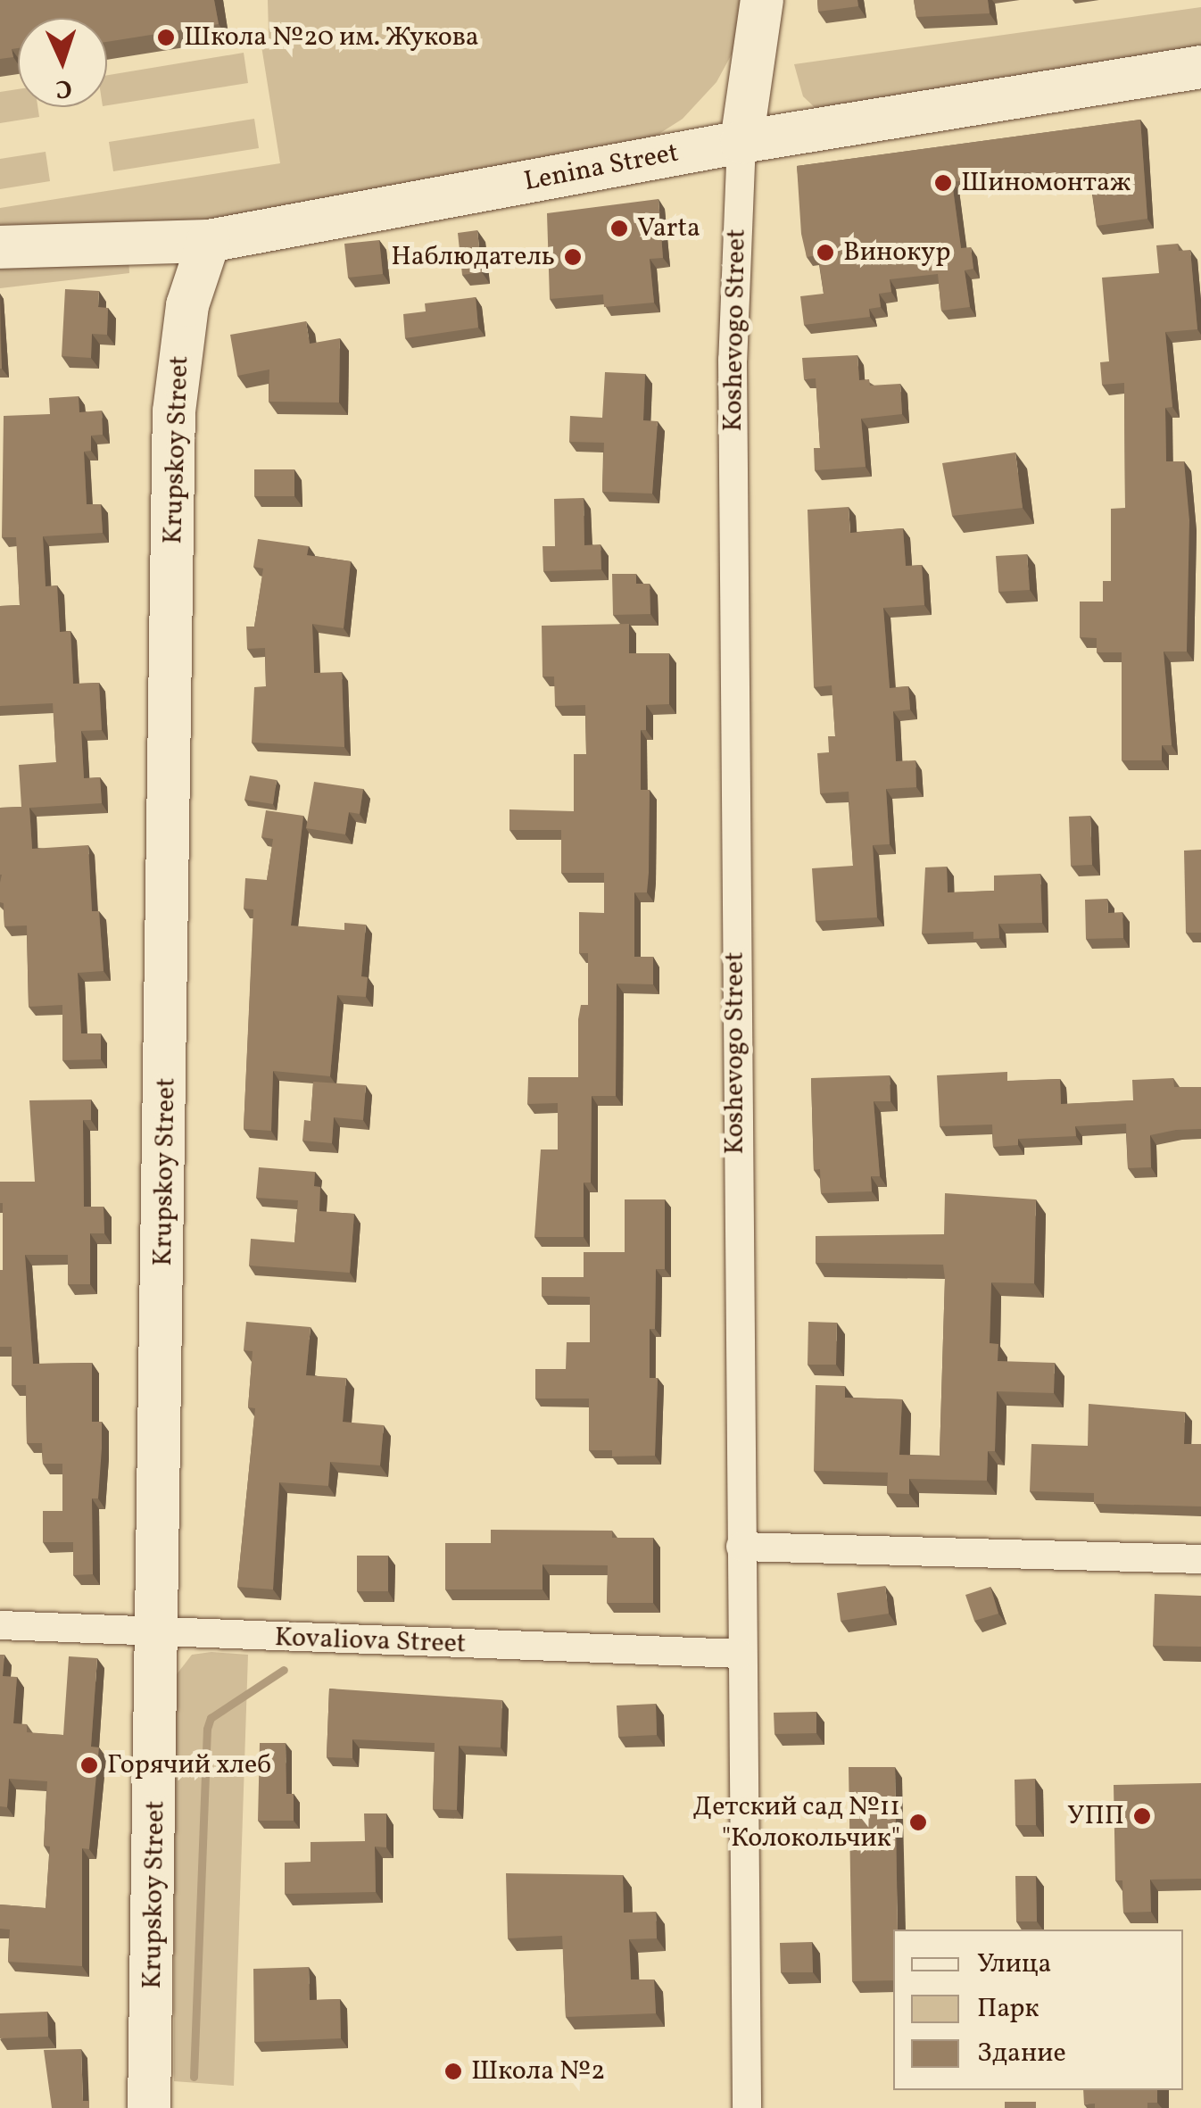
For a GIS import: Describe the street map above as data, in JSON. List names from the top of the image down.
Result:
{
  "streets": {
    "street": [
      "Lenina Street",
      "Koshevogo Street",
      "Krupskoy Street",
      "Kovaliova Street"
    ]
  },
  "crossings": [
    ["Lenina Street", "Koshevogo Street"],
    ["Lenina Street", "Krupskoy Street"],
    ["Koshevogo Street", "Kovaliova Street"],
    ["Krupskoy Street", "Kovaliova Street"]
  ],
  "places": [
    "Школа №20 им. Жукова",
    "Шиномонтаж",
    "Varta",
    "Винокур",
    "Наблюдатель",
    "Горячий хлеб",
    "УПП",
    "Детский сад №11 \"Колокольчик\"",
    "Школа №2"
  ],
  "legend": ["Улица", "Парк", "Здание"],
  "north": "bottom"
}
